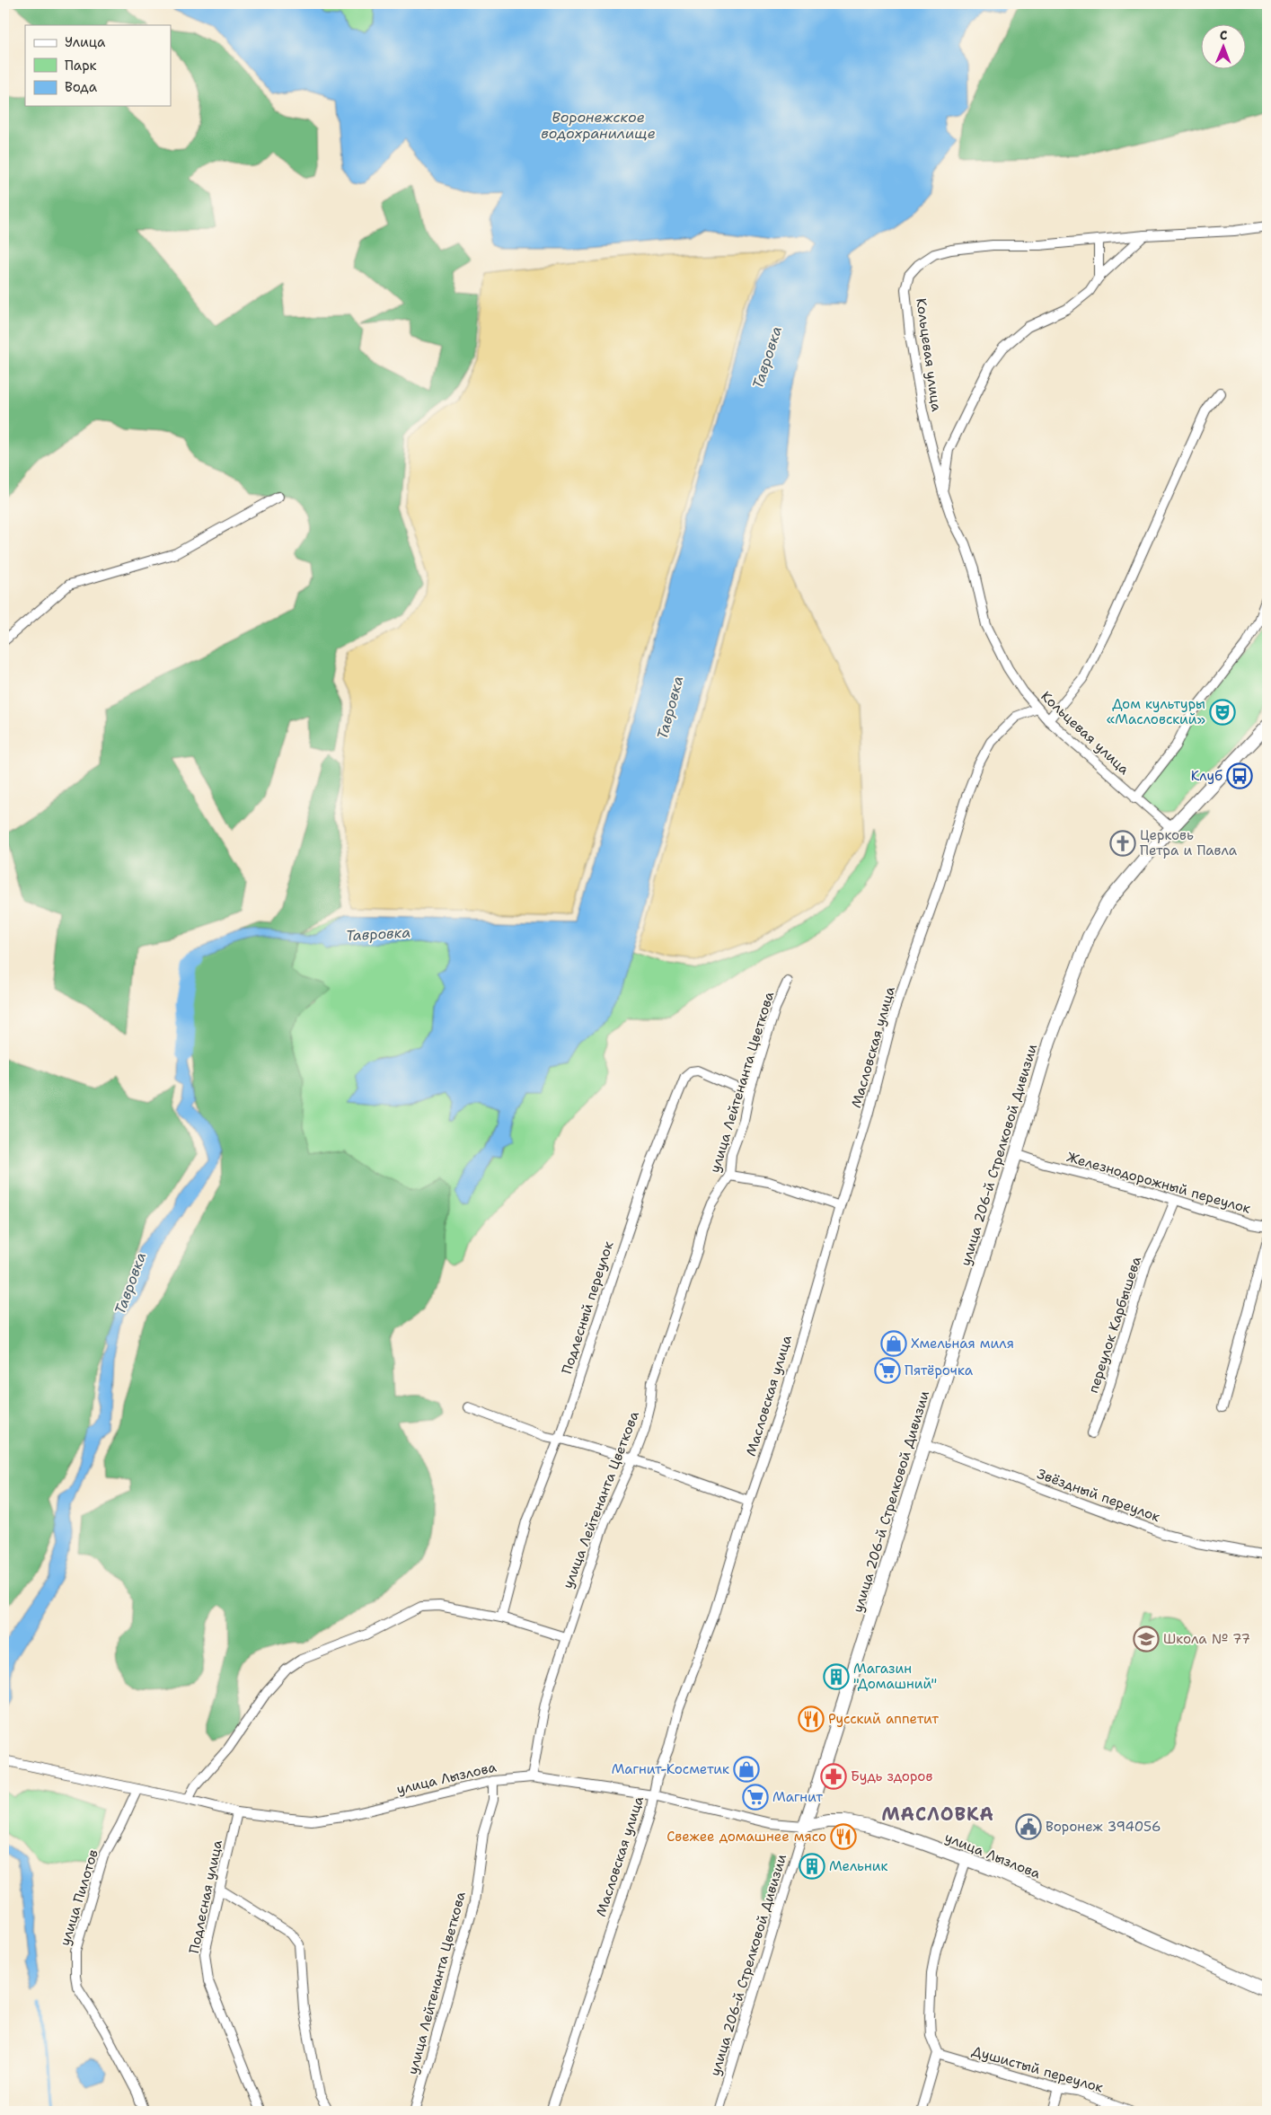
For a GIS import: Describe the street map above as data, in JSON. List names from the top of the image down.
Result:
{
  "streets": {
    "main road": ["улица 206-й Стрелковой Дивизии", "улица Лызлова"],
    "street": [
      "Кольцевая улица",
      "Масловская улица",
      "улица Лейтенанта Цветкова",
      "Железнодорожный переулок",
      "Подлесный переулок",
      "переулок Карбышева",
      "Звёздный переулок",
      "Подлесная улица",
      "улица Пилотов",
      "Душистый переулок"
    ]
  },
  "crossings": [
    ["Кольцевая улица", "Масловская улица"],
    ["Кольцевая улица", "улица 206-й Стрелковой Дивизии"],
    ["Масловская улица", "улица Лызлова"],
    ["улица Лейтенанта Цветкова", "Подлесный переулок"],
    ["улица Лейтенанта Цветкова", "улица Лызлова"],
    ["улица 206-й Стрелковой Дивизии", "Железнодорожный переулок"],
    ["улица 206-й Стрелковой Дивизии", "Звёздный переулок"],
    ["улица 206-й Стрелковой Дивизии", "улица Лызлова"],
    ["Железнодорожный переулок", "переулок Карбышева"],
    ["улица Лызлова", "Подлесная улица"],
    ["улица Лызлова", "улица Пилотов"]
  ],
  "districts": ["МАСЛОВКА"],
  "water": ["Воронежское водохранилище", "Тавровка"],
  "places": {
    "theatre": ["Дом культуры «Масловский»"],
    "bus stop": ["Клуб"],
    "church": ["Церковь Петра и Павла"],
    "shop": ["Хмельная миля", "Магнит-Косметик"],
    "supermarket": ["Пятёрочка", "Магнит"],
    "school or university": ["Школа № 77"],
    "building": ["Магазин \"Домашний\"", "Мельник"],
    "restaurant": ["Русский аппетит", "Свежее домашнее мясо"],
    "pharmacy": ["Будь здоров"],
    "public building": ["Воронеж 394056"]
  },
  "legend": ["Улица", "Парк", "Вода"],
  "north": "top"
}
